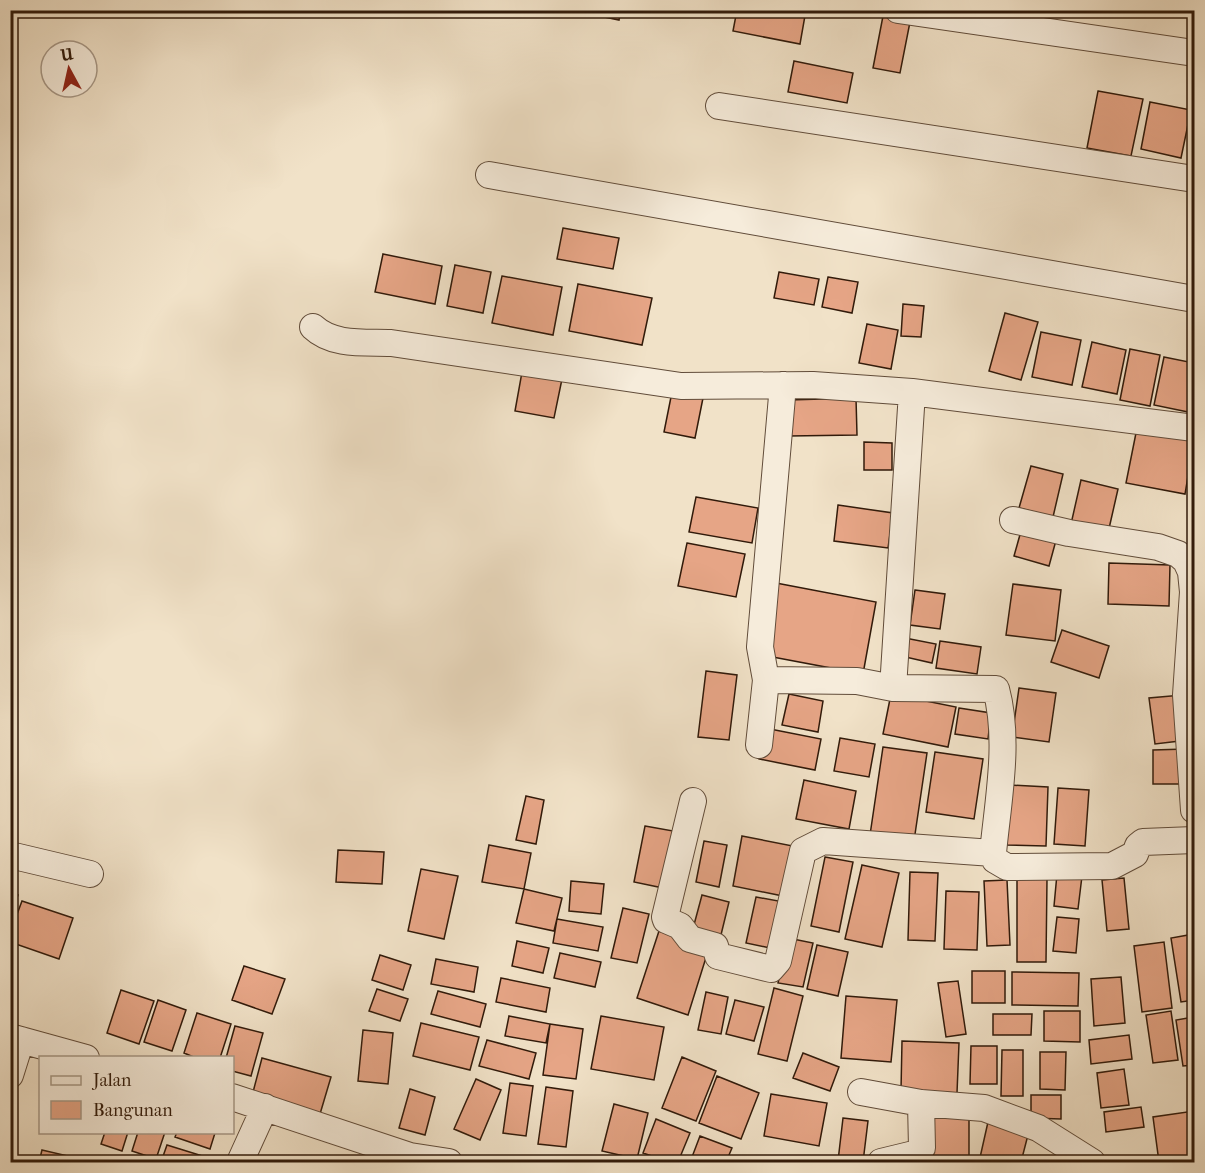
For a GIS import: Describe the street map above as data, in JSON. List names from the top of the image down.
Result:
{
  "legend": ["Jalan", "Bangunan"],
  "north": "top"
}
